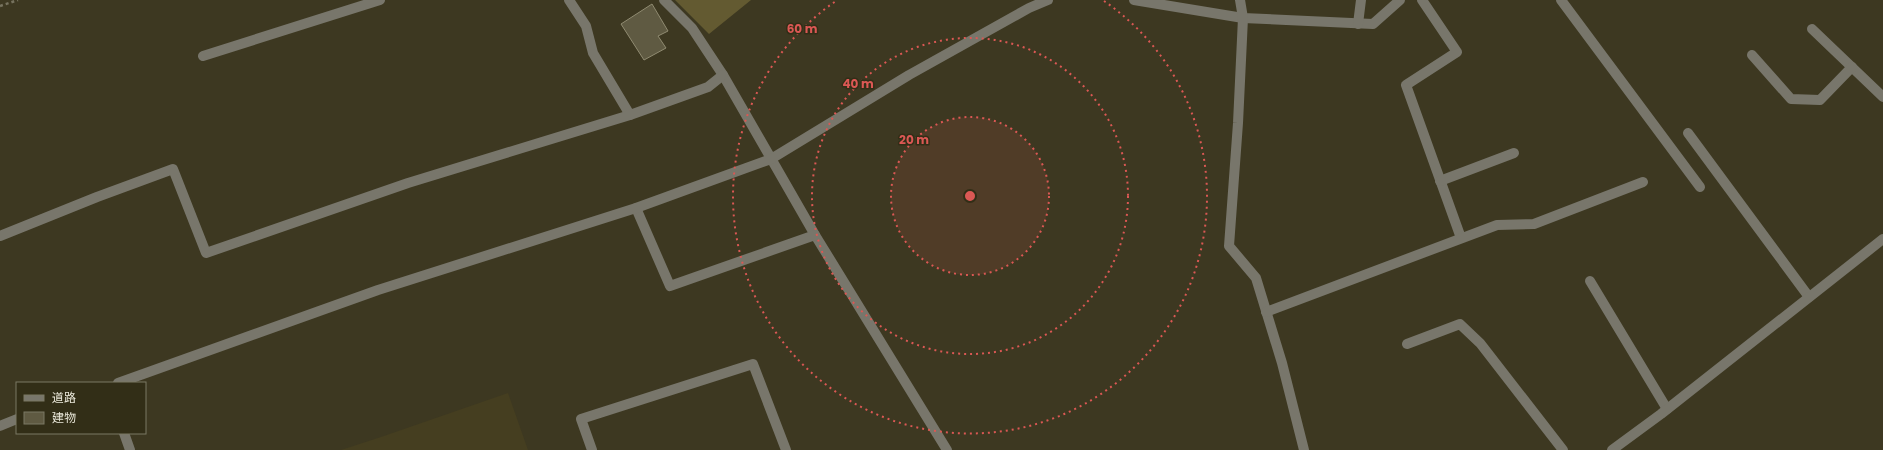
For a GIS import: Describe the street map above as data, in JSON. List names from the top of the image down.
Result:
{
  "legend": ["道路", "建物"],
  "rings": ["60 m", "40 m", "20 m"]
}
